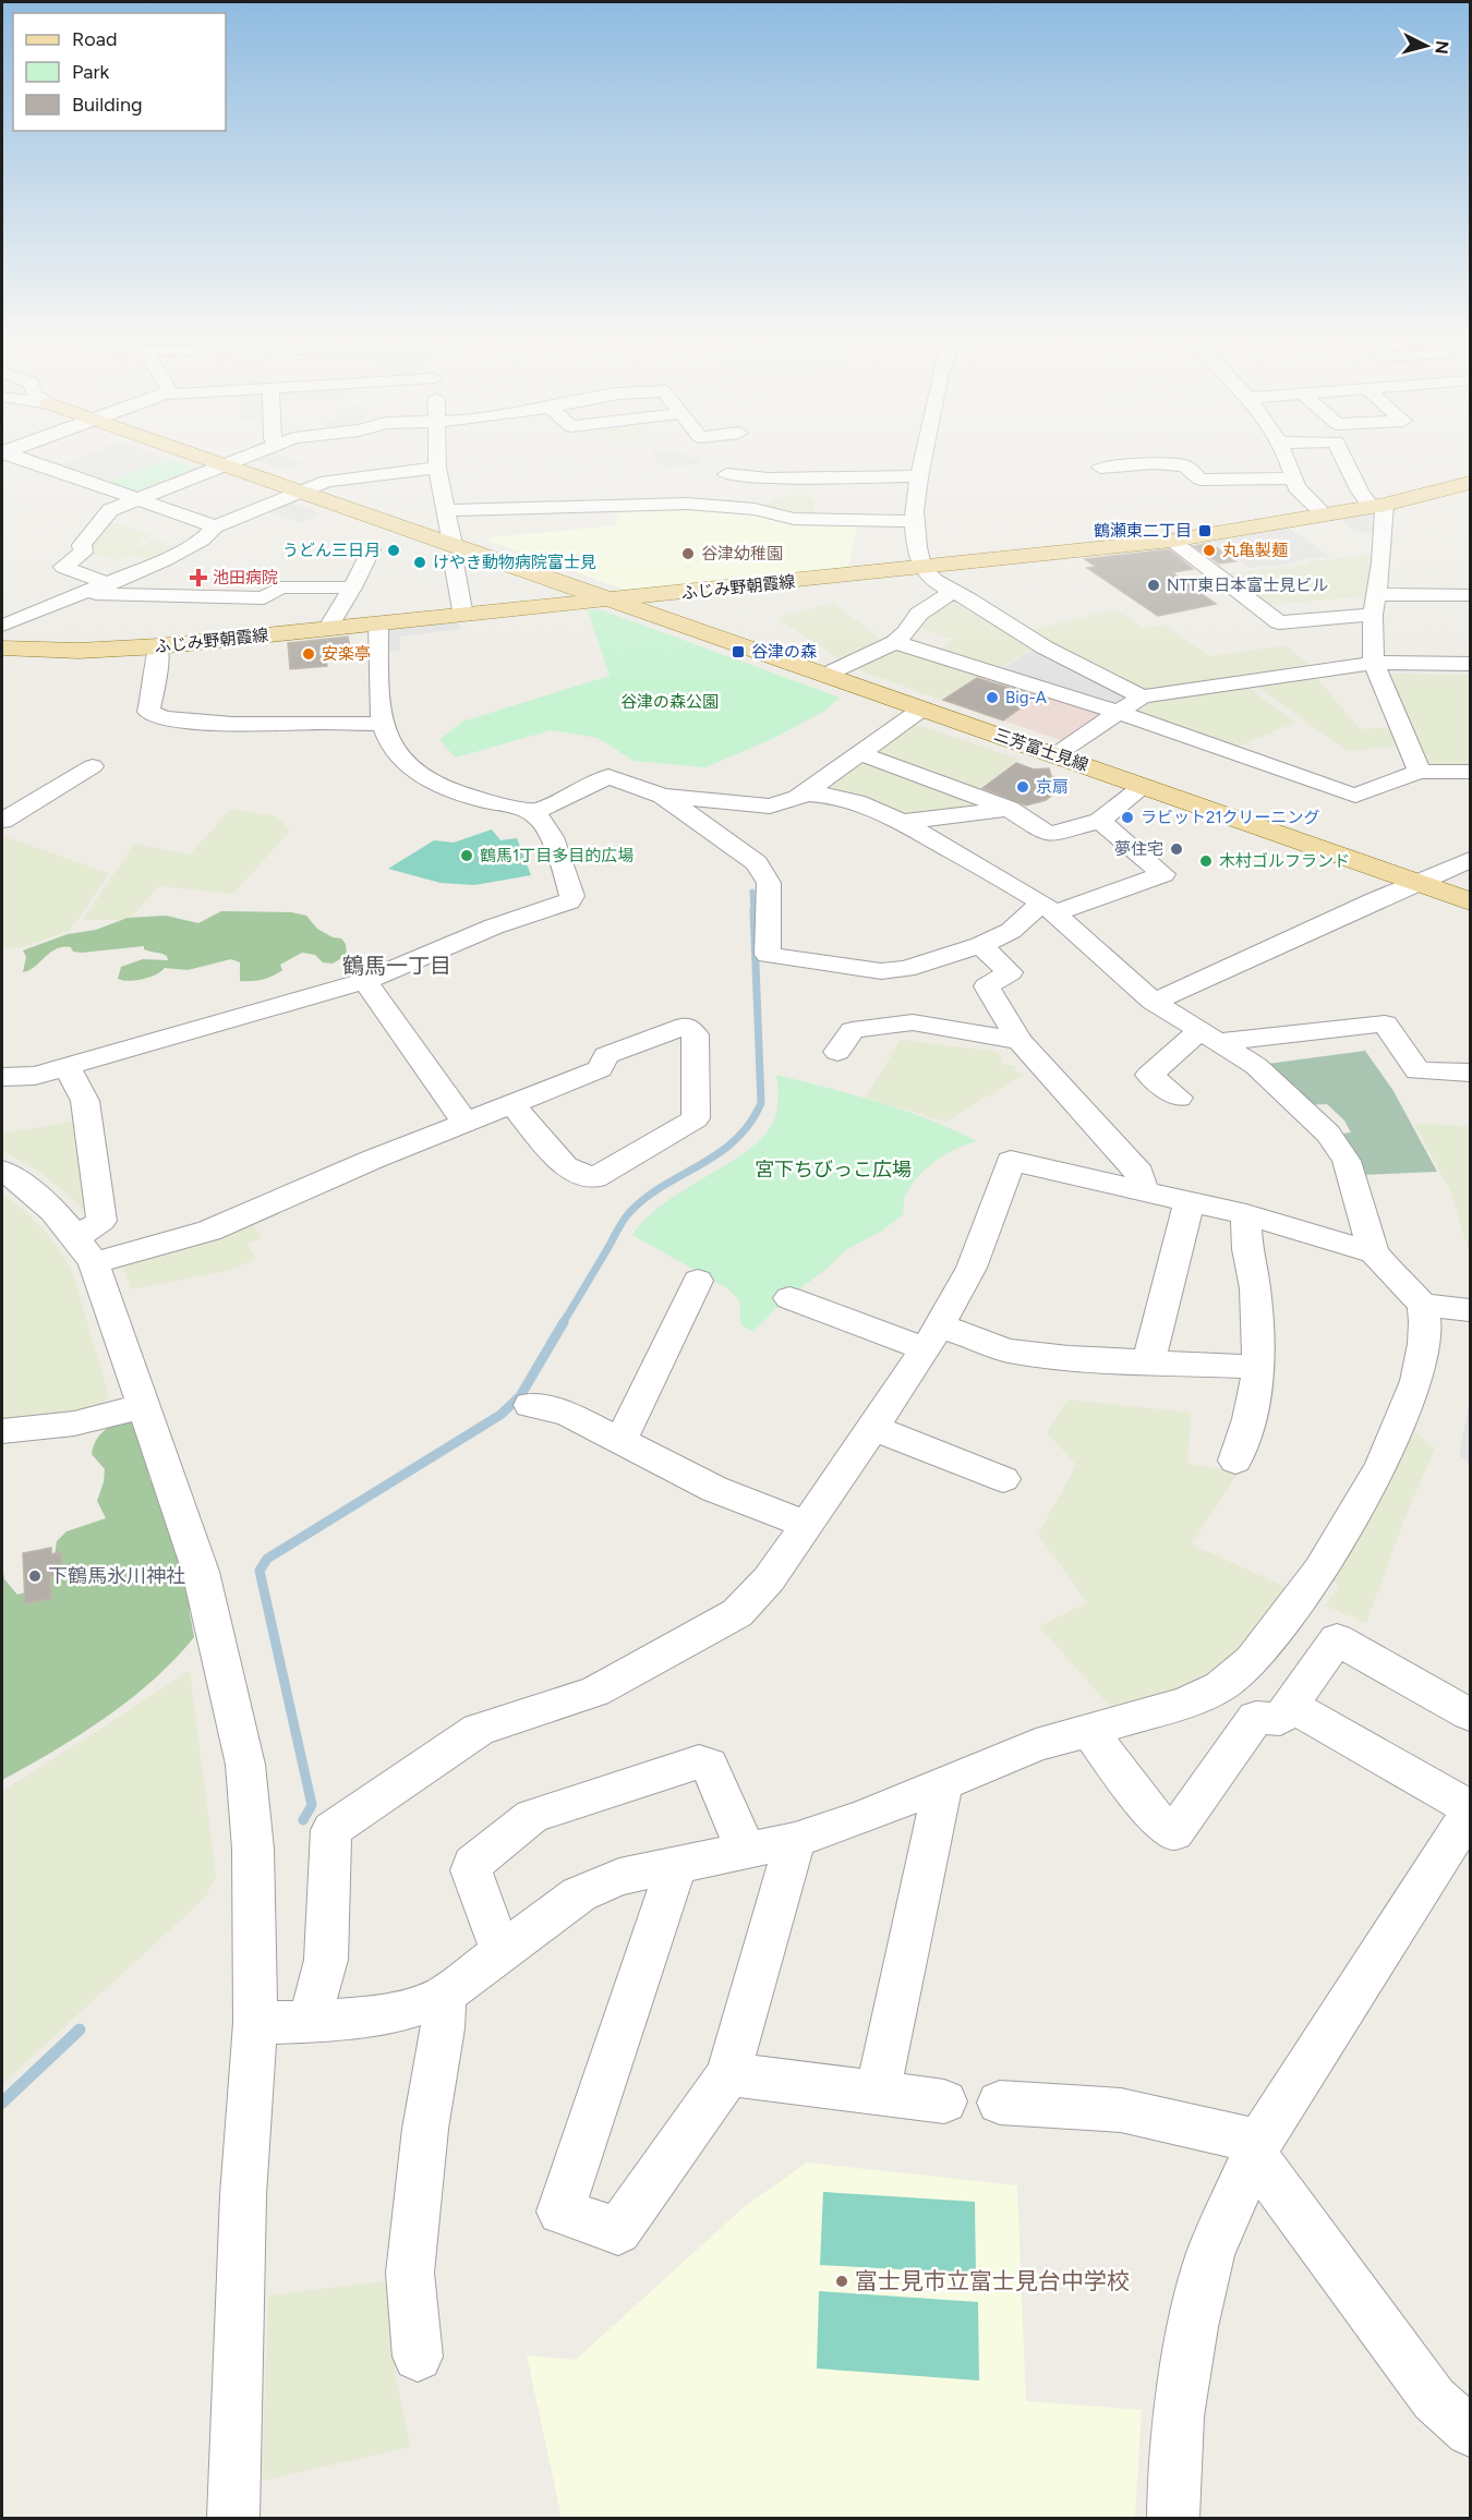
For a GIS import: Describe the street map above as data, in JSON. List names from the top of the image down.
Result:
{
  "streets": {
    "main road": ["ふじみ野朝霞線", "三芳富士見線"]
  },
  "crossings": [
    ["ふじみ野朝霞線", "三芳富士見線"]
  ],
  "districts": ["鶴馬一丁目"],
  "parks": ["谷津の森公園", "宮下ちびっこ広場"],
  "places": {
    "transit": ["鶴瀬東二丁目", "谷津の森"],
    "other": [
      "うどん三日月",
      "丸亀製麺",
      "谷津幼稚園",
      "けやき動物病院富士見",
      "NTT東日本富士見ビル",
      "安楽亭",
      "Big-A",
      "京扇",
      "ラビット21クリーニング",
      "夢住宅",
      "鶴馬1丁目多目的広場",
      "木村ゴルフランド",
      "下鶴馬氷川神社",
      "富士見市立富士見台中学校"
    ],
    "health": ["池田病院"]
  },
  "legend": ["Road", "Park", "Building"],
  "north": "right"
}
